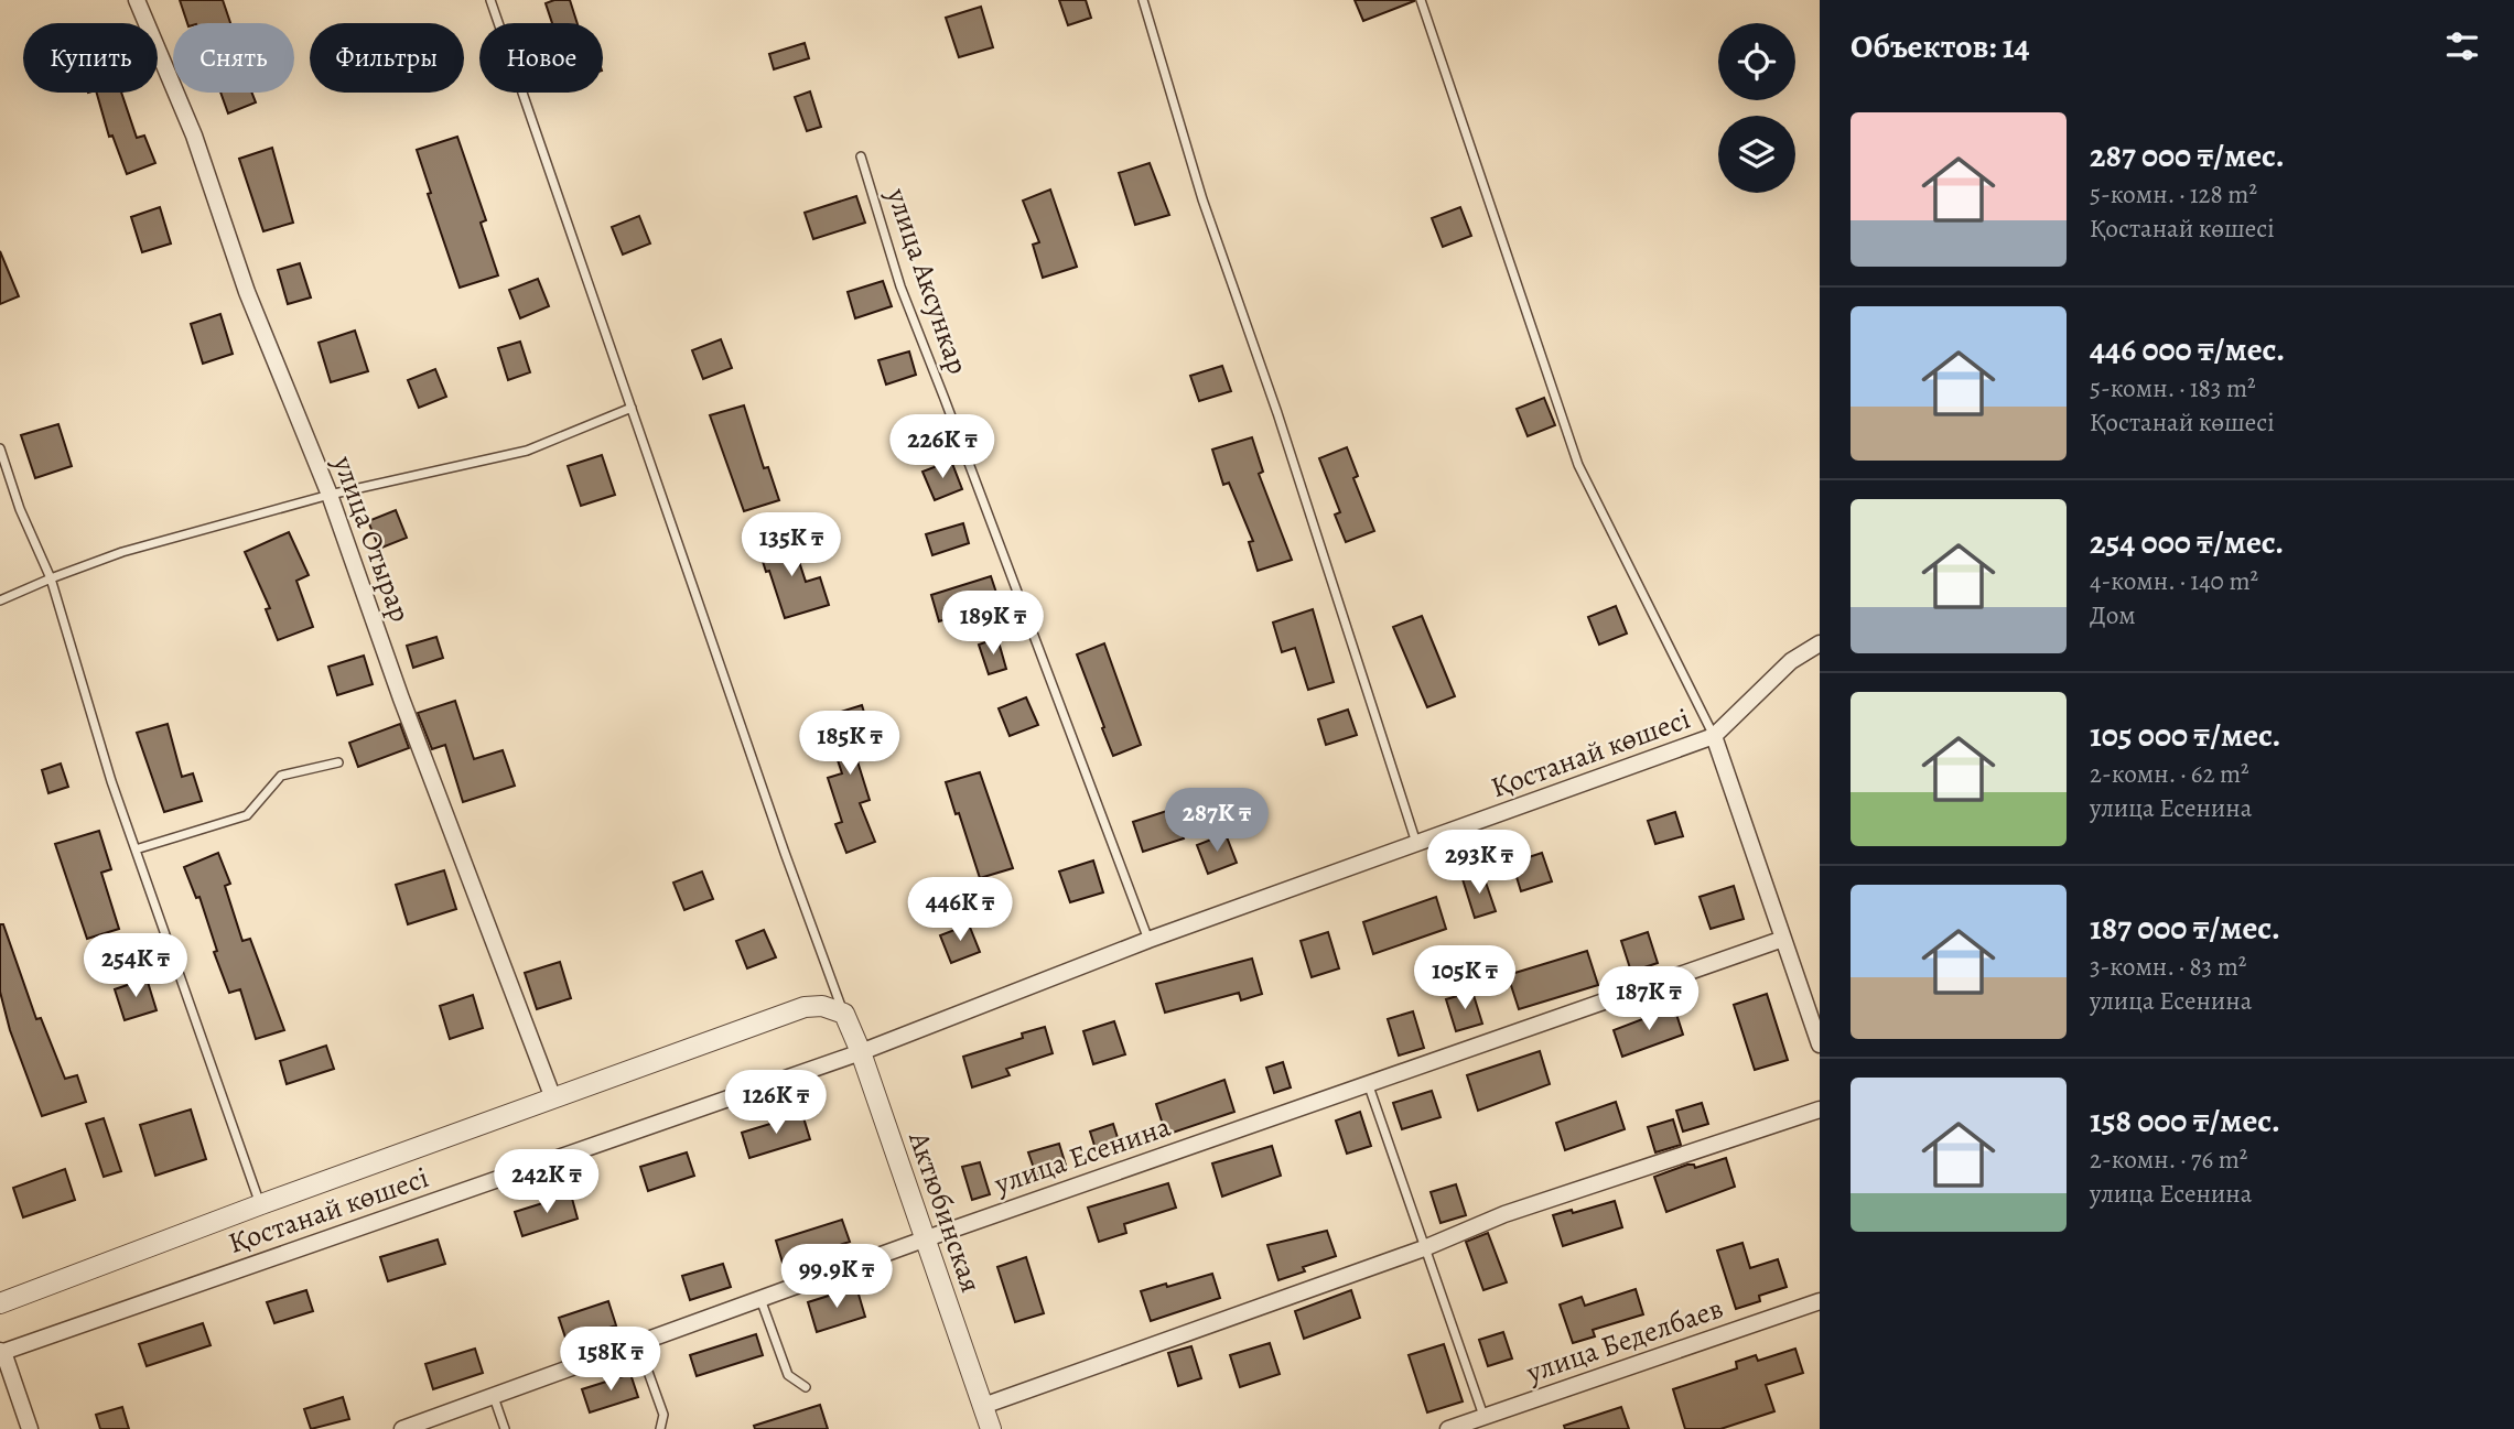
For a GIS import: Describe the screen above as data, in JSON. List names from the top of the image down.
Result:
{
  "streets": {
    "street": [
      "улица Отырар",
      "Қостанай көшесі",
      "улица Есенина",
      "Актюбинская",
      "улица Беделбаев"
    ],
    "lane": ["улица Аксункар"]
  },
  "crossings": [
    ["улица Аксункар", "Қостанай көшесі"],
    ["Қостанай көшесі", "Актюбинская"],
    ["улица Есенина", "Актюбинская"]
  ],
  "page": {
    "heading": "Объектов: 14",
    "chip": [
      "Купить",
      "Снять",
      "Фильтры",
      "Новое"
    ],
    "list": [
      {
        "name": "287 000 ₸/мес.",
        "note": "5-комн. · 128 m² · Қостанай көшесі"
      },
      {
        "name": "446 000 ₸/мес.",
        "note": "5-комн. · 183 m² · Қостанай көшесі"
      },
      {
        "name": "254 000 ₸/мес.",
        "note": "4-комн. · 140 m² · Дом"
      },
      {
        "name": "105 000 ₸/мес.",
        "note": "2-комн. · 62 m² · улица Есенина"
      },
      {
        "name": "187 000 ₸/мес.",
        "note": "3-комн. · 83 m² · улица Есенина"
      },
      {
        "name": "158 000 ₸/мес.",
        "note": "2-комн. · 76 m² · улица Есенина"
      }
    ],
    "price": [
      "226K ₸",
      "135K ₸",
      "189K ₸",
      "185K ₸",
      "287K ₸",
      "293K ₸",
      "446K ₸",
      "254K ₸",
      "105K ₸",
      "187K ₸",
      "126K ₸",
      "242K ₸",
      "99.9K ₸",
      "158K ₸"
    ]
  }
}
